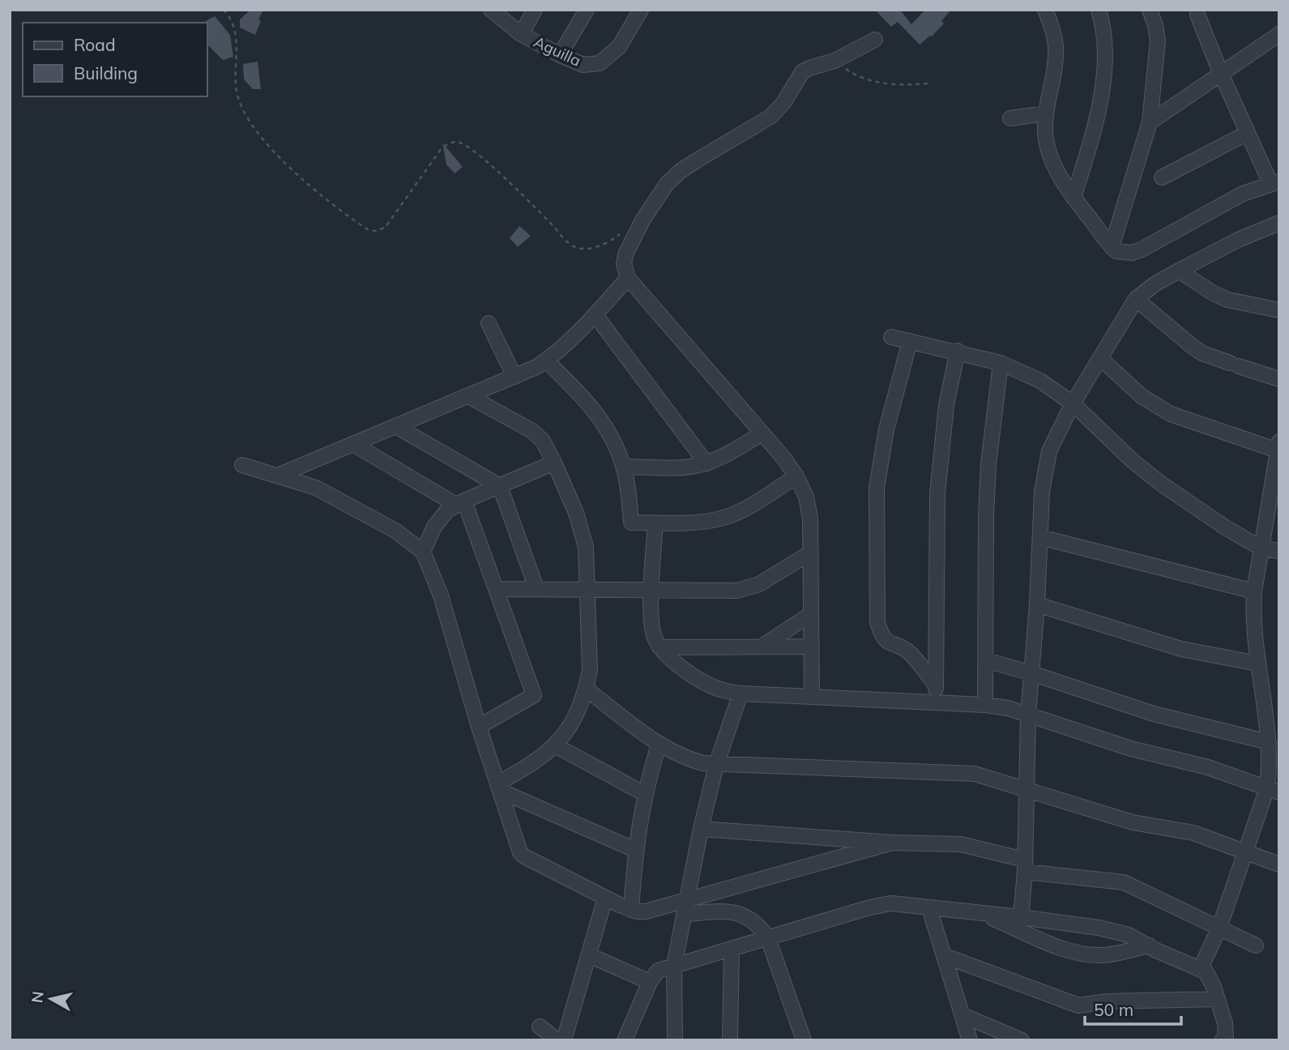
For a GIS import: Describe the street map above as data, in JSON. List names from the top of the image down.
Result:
{
  "streets": {
    "street": ["Aguilla"]
  },
  "legend": ["Road", "Building"],
  "scale_bar": "50 m",
  "north": "left"
}
